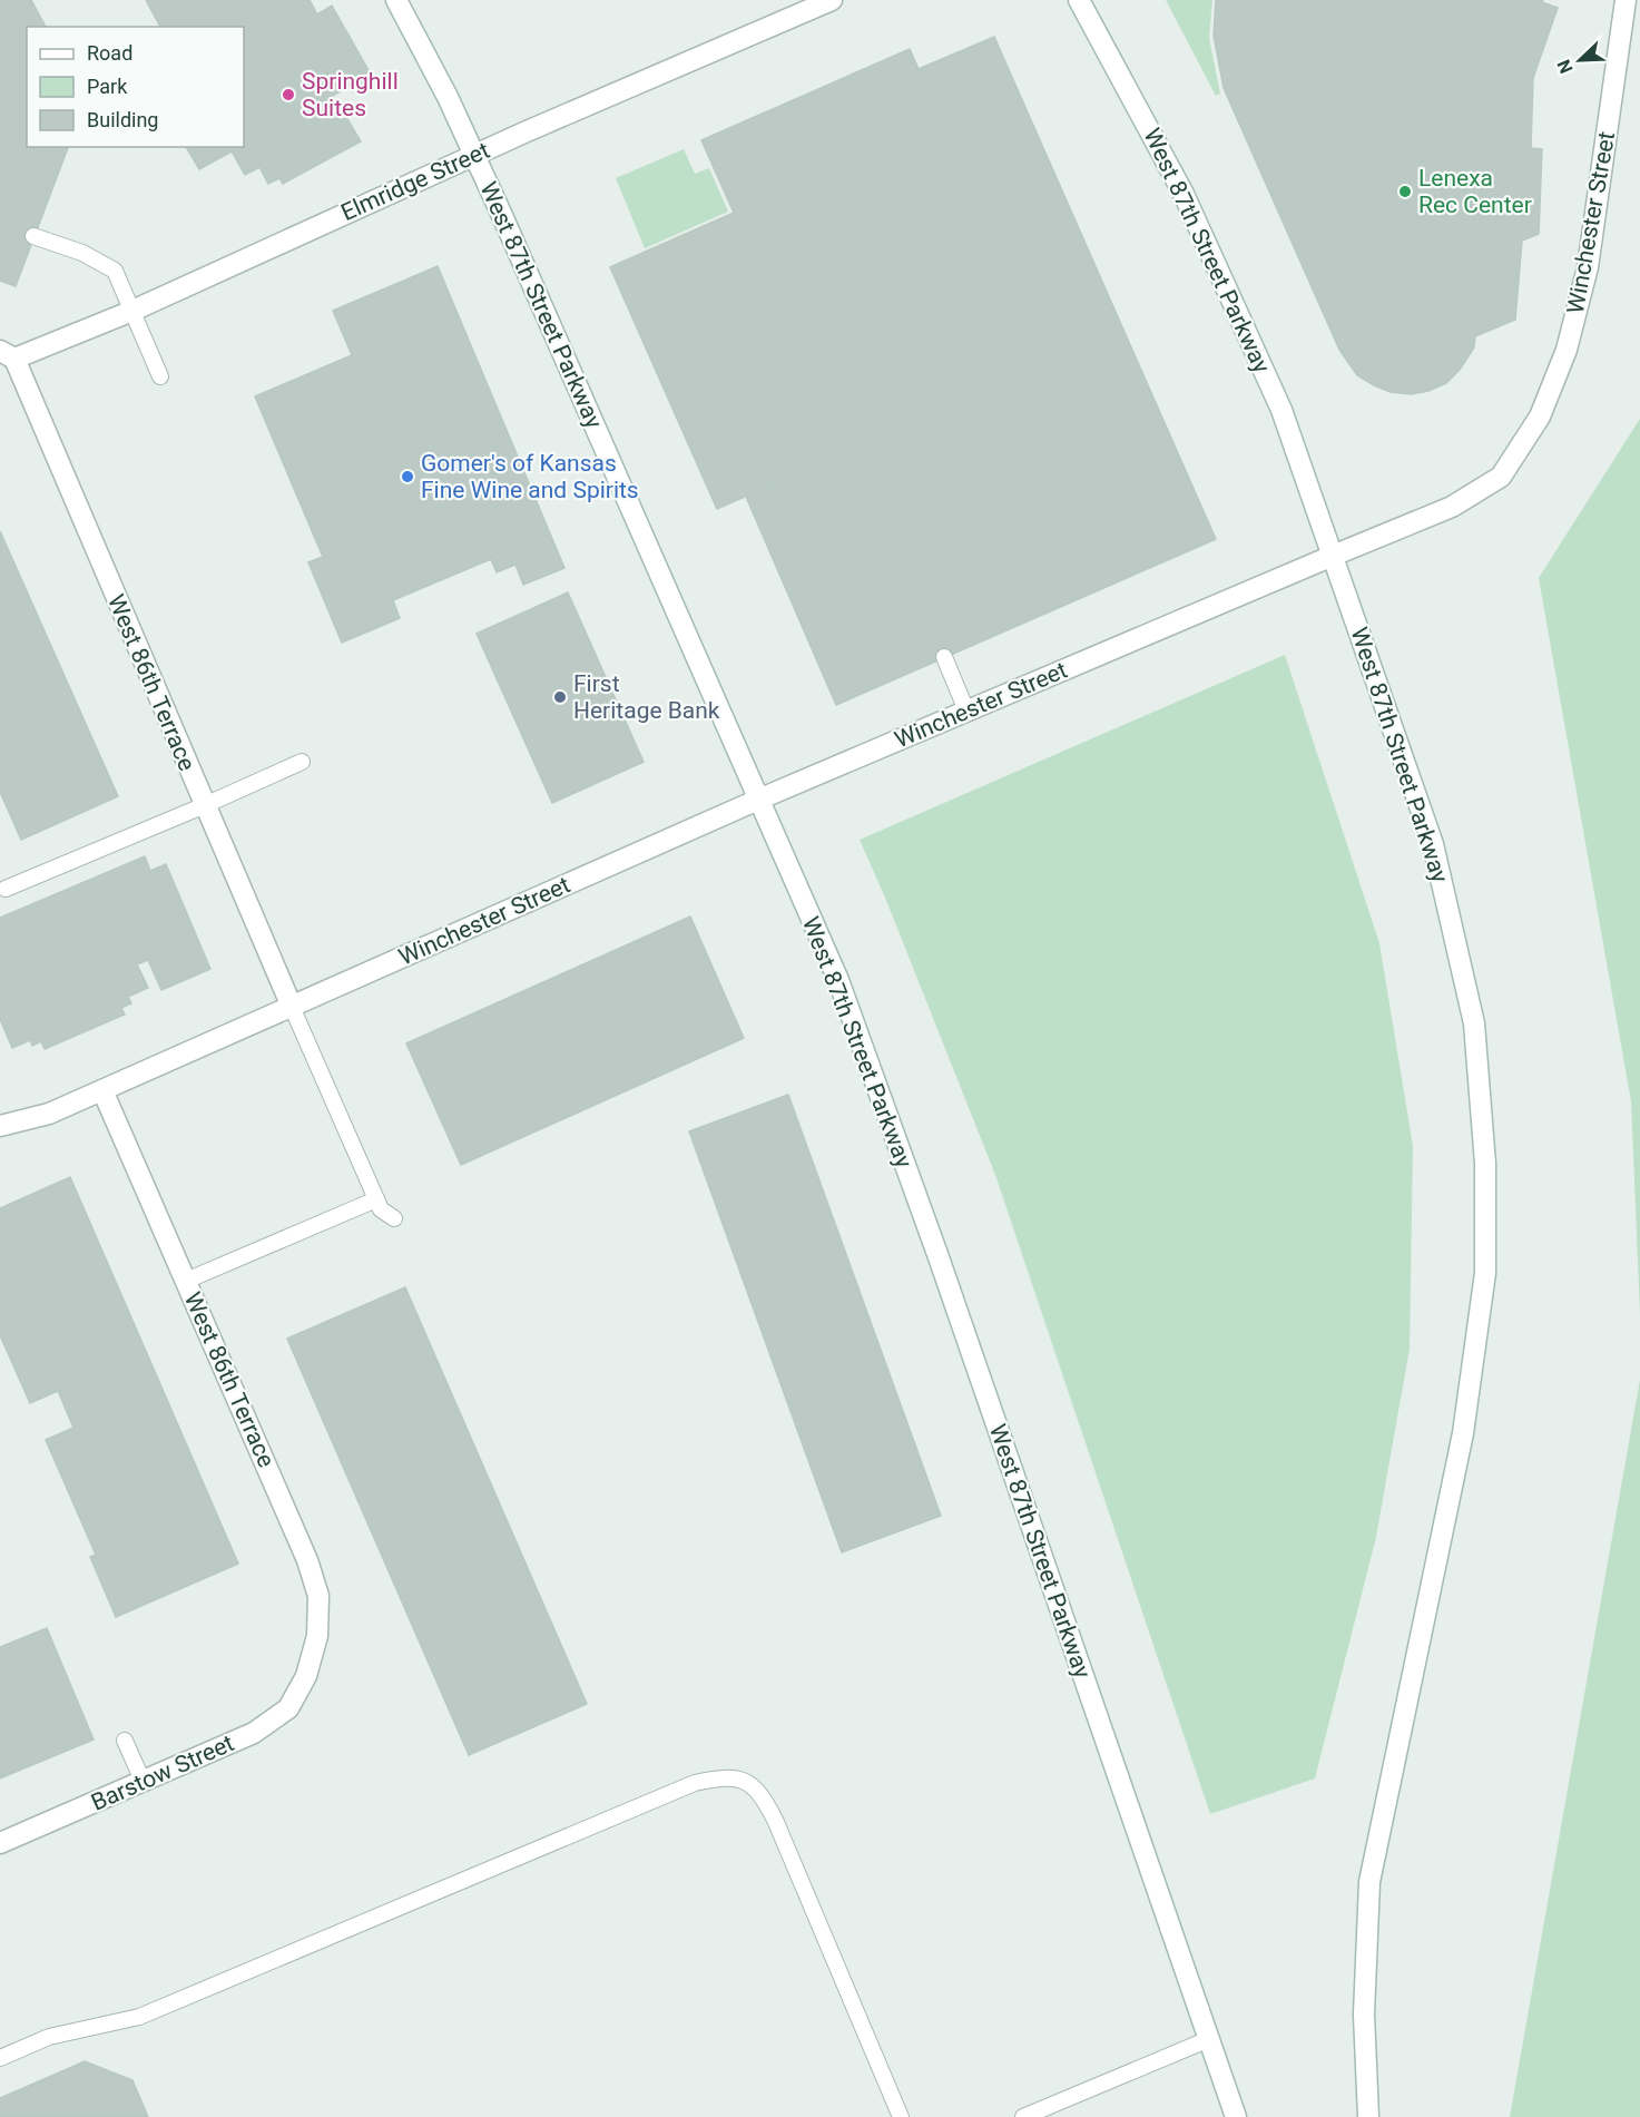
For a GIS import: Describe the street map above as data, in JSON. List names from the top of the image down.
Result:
{
  "streets": {
    "street": [
      "Elmridge Street",
      "Winchester Street",
      "West 87th Street Parkway",
      "West 86th Terrace",
      "Barstow Street"
    ]
  },
  "crossings": [
    ["Elmridge Street", "West 87th Street Parkway"],
    ["Elmridge Street", "West 86th Terrace"],
    ["Winchester Street", "West 87th Street Parkway"],
    ["Winchester Street", "West 86th Terrace"],
    ["West 86th Terrace", "Barstow Street"]
  ],
  "places": [
    "Springhill Suites",
    "Lenexa Rec Center",
    "Gomer's of Kansas Fine Wine and Spirits",
    "First Heritage Bank"
  ],
  "legend": ["Road", "Park", "Building"],
  "north": "bottom left"
}
